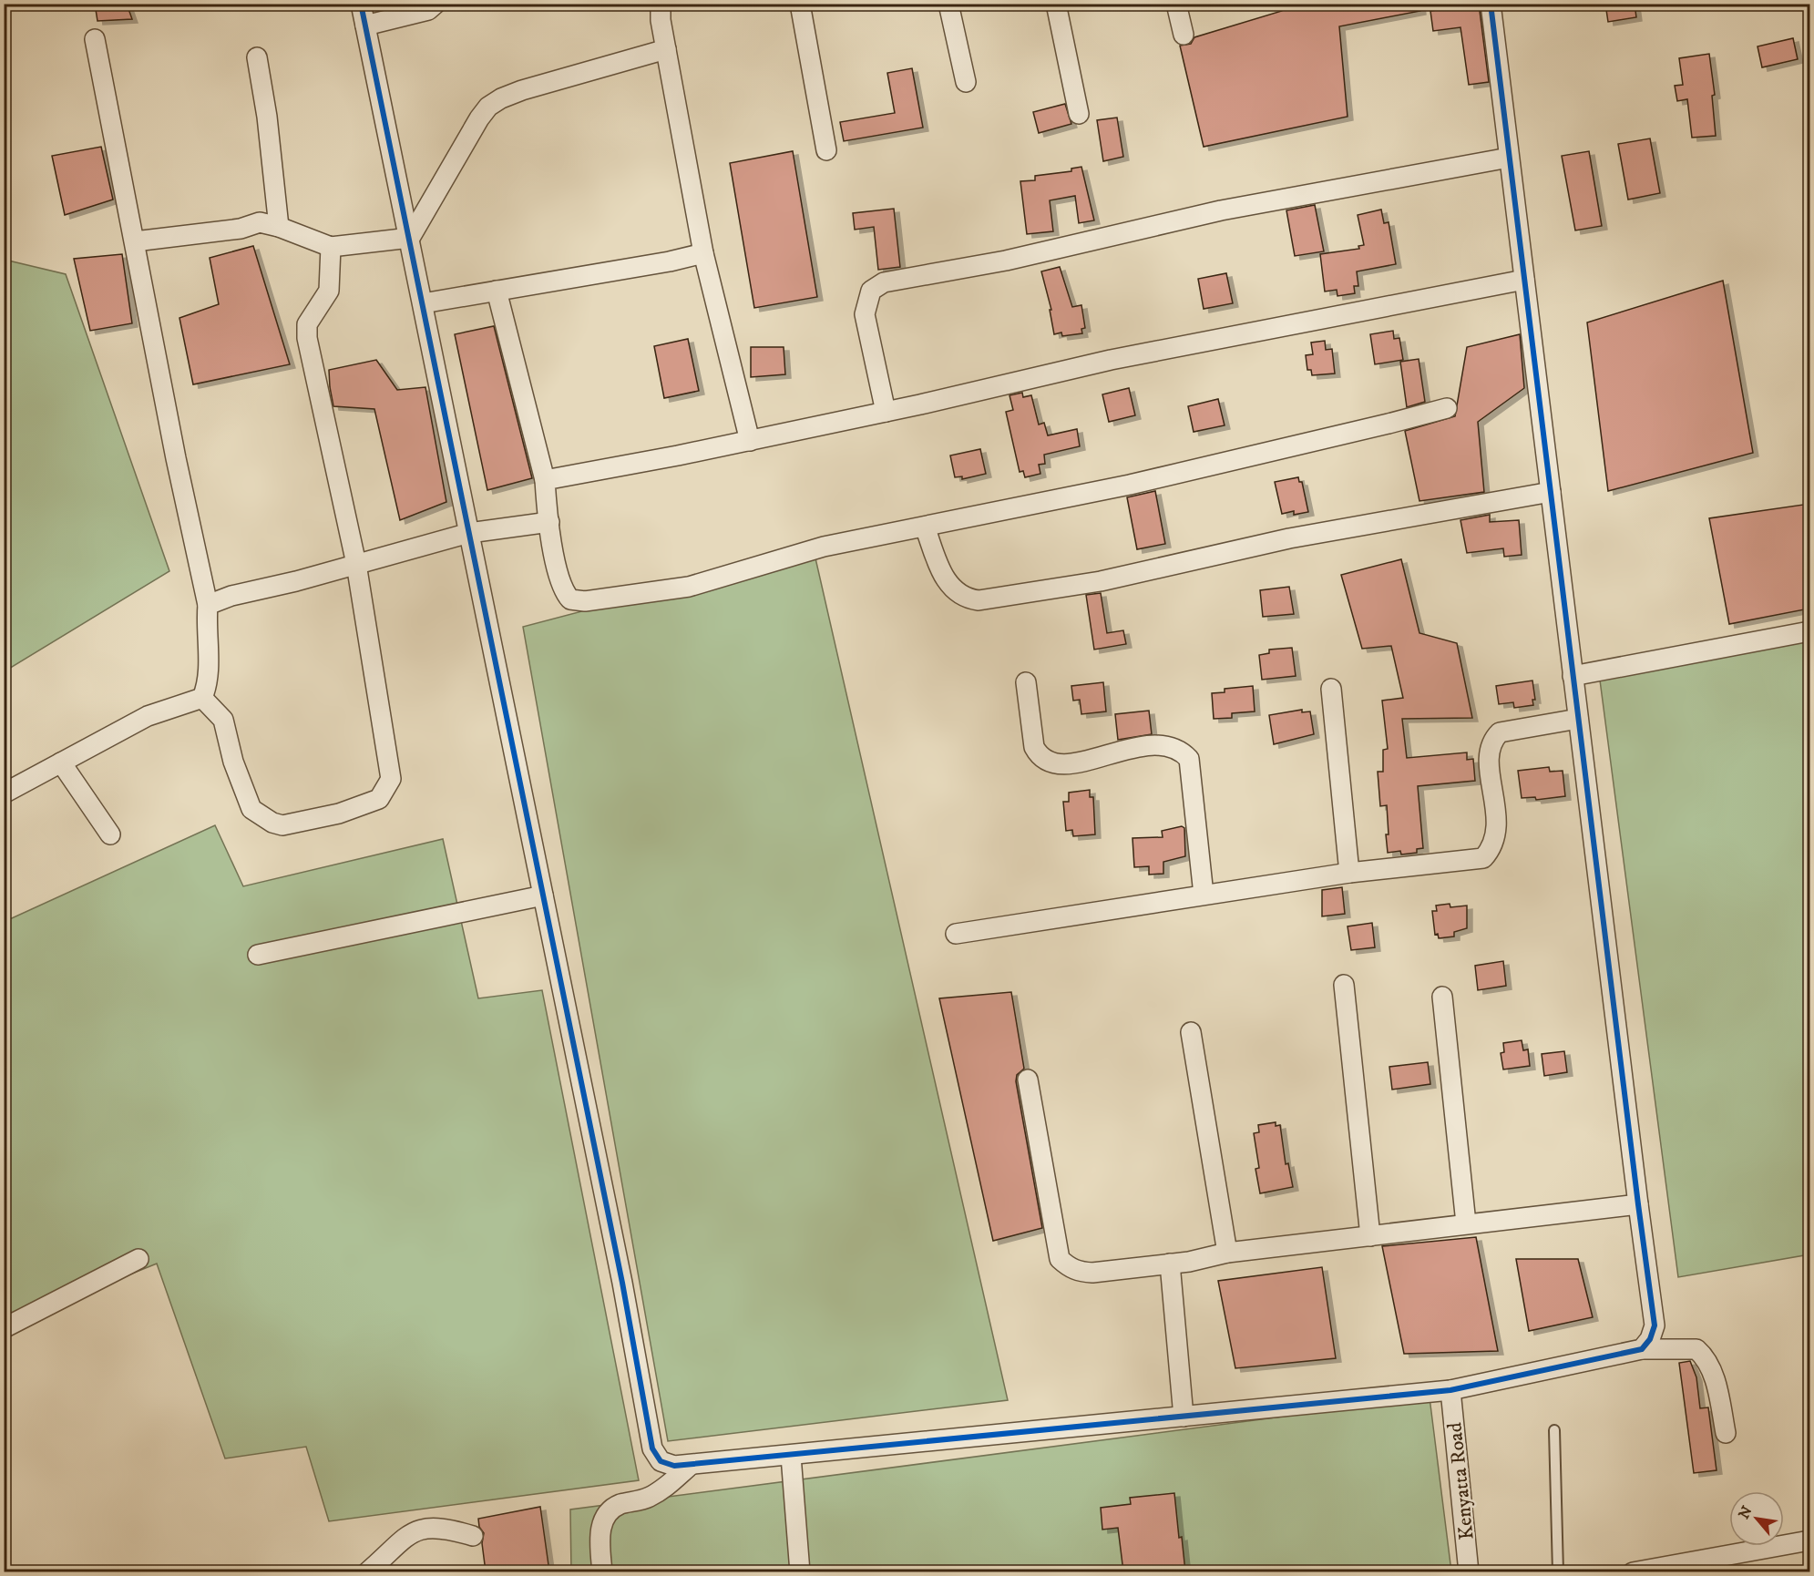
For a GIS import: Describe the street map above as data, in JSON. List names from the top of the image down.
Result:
{
  "streets": {
    "street": ["Kenyatta Road"]
  },
  "north": "top left"
}
